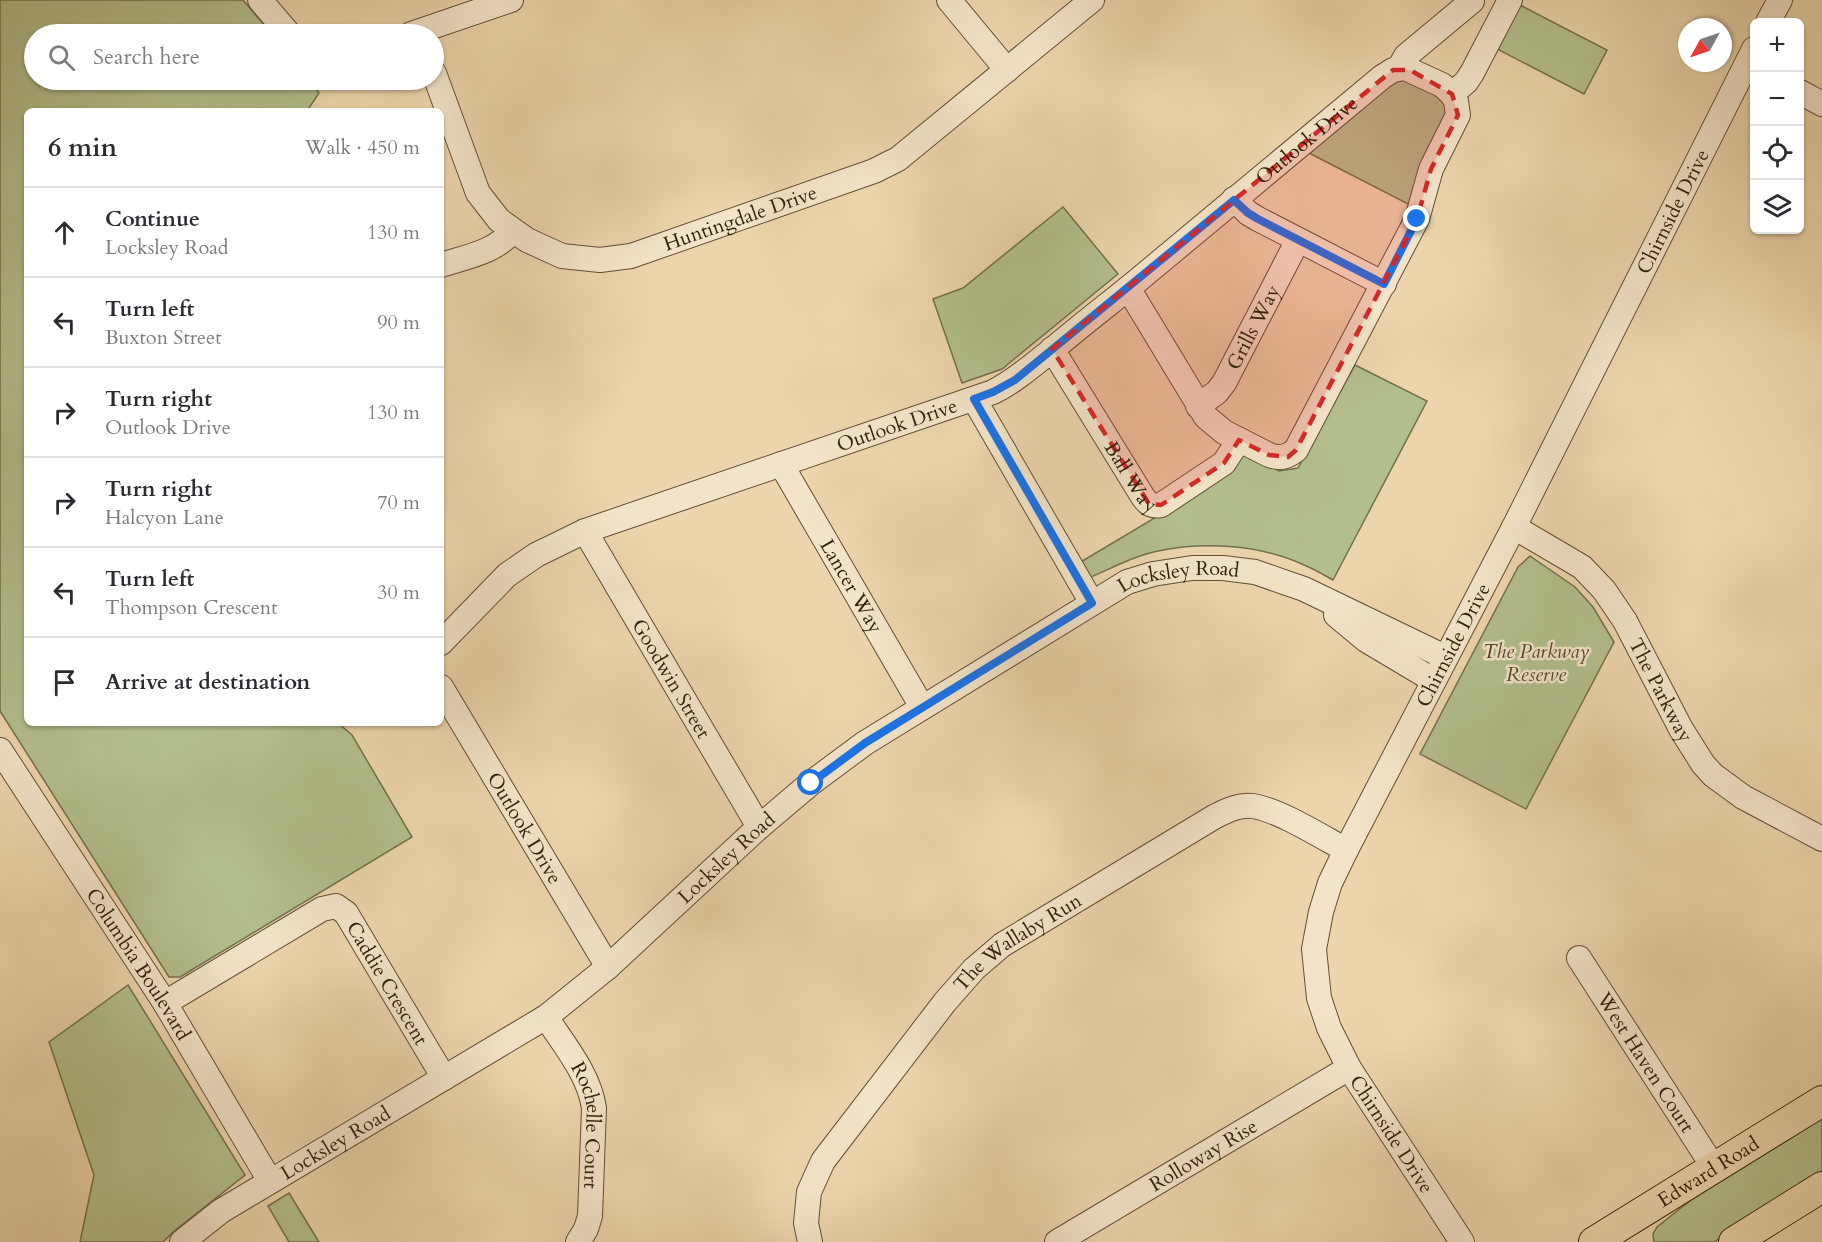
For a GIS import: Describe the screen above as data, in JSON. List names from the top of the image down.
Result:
{
  "streets": {
    "main road": ["Edward Road"],
    "street": [
      "Outlook Drive",
      "Chirnside Drive",
      "Huntingdale Drive",
      "Grills Way",
      "Ball Way",
      "Locksley Road",
      "Lancer Way",
      "Goodwin Street",
      "The Parkway",
      "The Wallaby Run",
      "Columbia Boulevard",
      "Caddie Crescent",
      "West Haven Court",
      "Rochelle Court",
      "Rolloway Rise"
    ]
  },
  "crossings": [
    ["Outlook Drive", "Ball Way"],
    ["Outlook Drive", "Locksley Road"],
    ["Outlook Drive", "Lancer Way"],
    ["Outlook Drive", "Goodwin Street"],
    ["Chirnside Drive", "Locksley Road"],
    ["Chirnside Drive", "The Parkway"],
    ["Chirnside Drive", "The Wallaby Run"],
    ["Chirnside Drive", "Rolloway Rise"],
    ["Locksley Road", "Lancer Way"],
    ["Locksley Road", "Goodwin Street"],
    ["Locksley Road", "Columbia Boulevard"],
    ["Locksley Road", "Caddie Crescent"],
    ["Locksley Road", "Rochelle Court"],
    ["Columbia Boulevard", "Caddie Crescent"],
    ["West Haven Court", "Edward Road"]
  ],
  "parks": ["The Parkway Reserve"],
  "north": "bottom left",
  "page": {
    "map_buttons": ["+", "−"],
    "search": "Search here",
    "heading": ["6 min", "Walk · 450 m"],
    "list": [
      ["Continue", "Locksley Road", "130 m"],
      ["Turn left", "Buxton Street", "90 m"],
      ["Turn right", "Outlook Drive", "130 m"],
      ["Turn right", "Halcyon Lane", "70 m"],
      ["Turn left", "Thompson Crescent", "30 m"],
      "Arrive at destination"
    ]
  }
}
